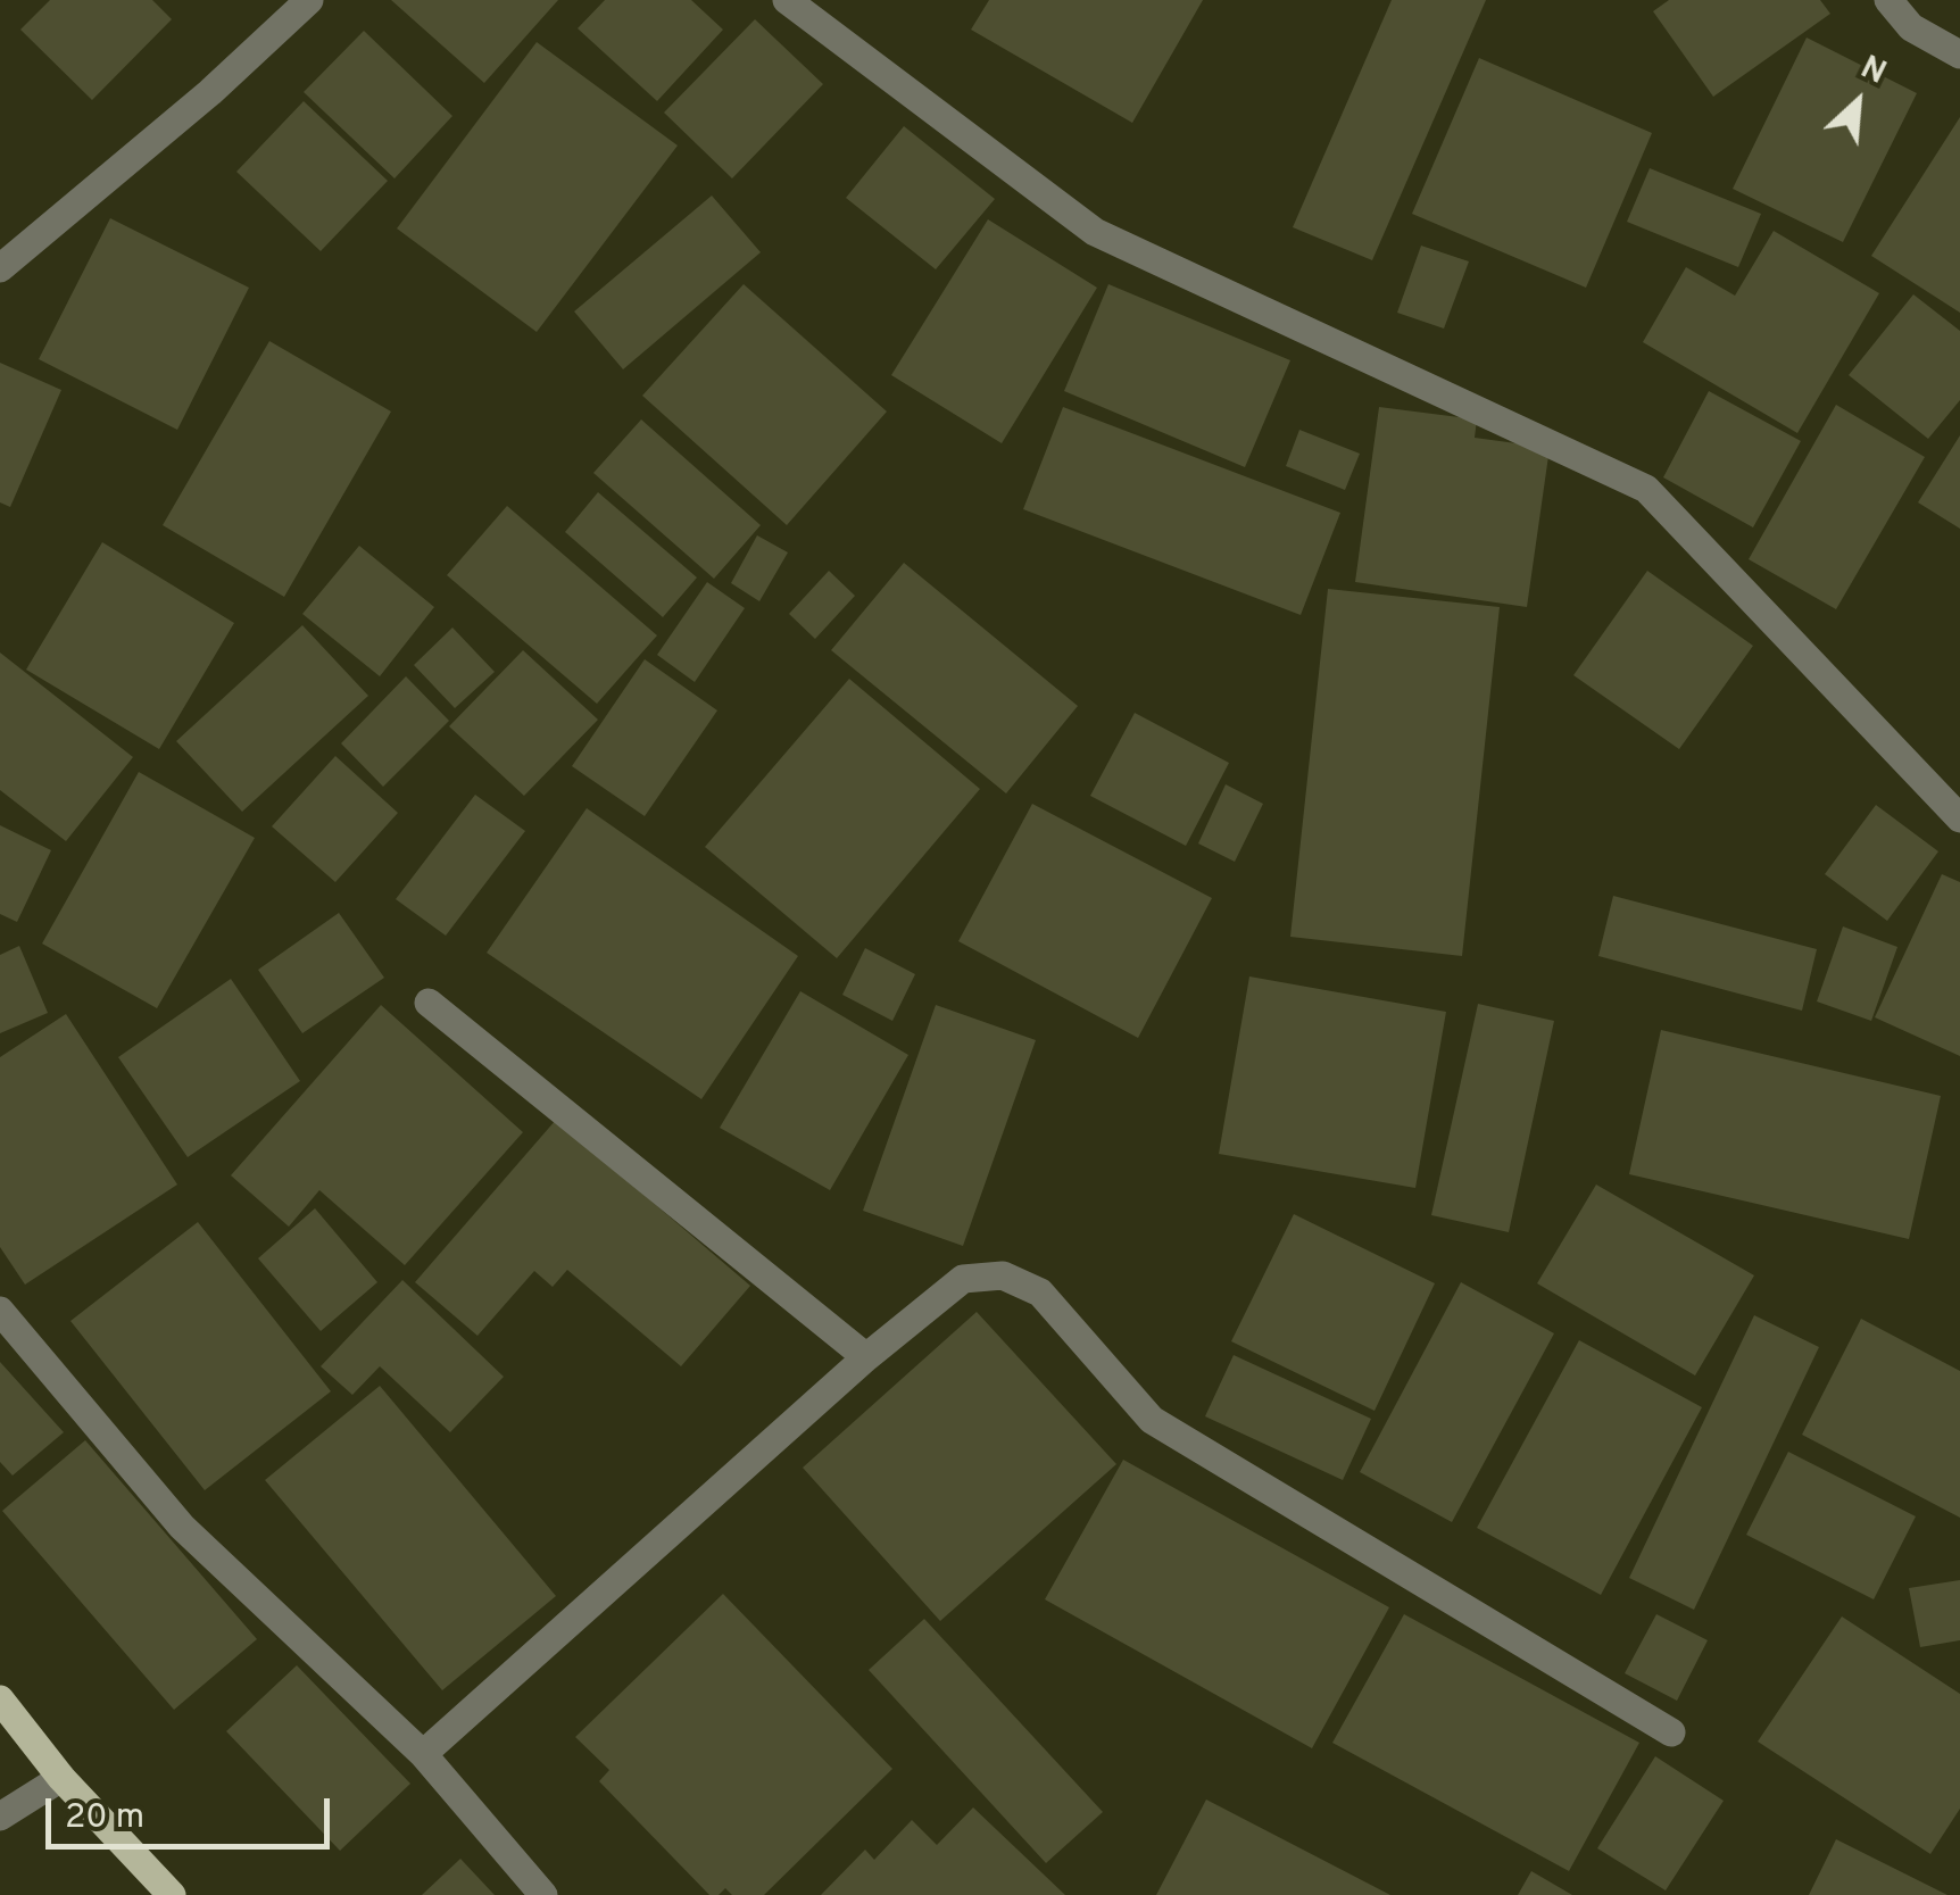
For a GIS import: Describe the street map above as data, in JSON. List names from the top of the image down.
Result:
{
  "scale_bar": "20 m",
  "north": "top right"
}
